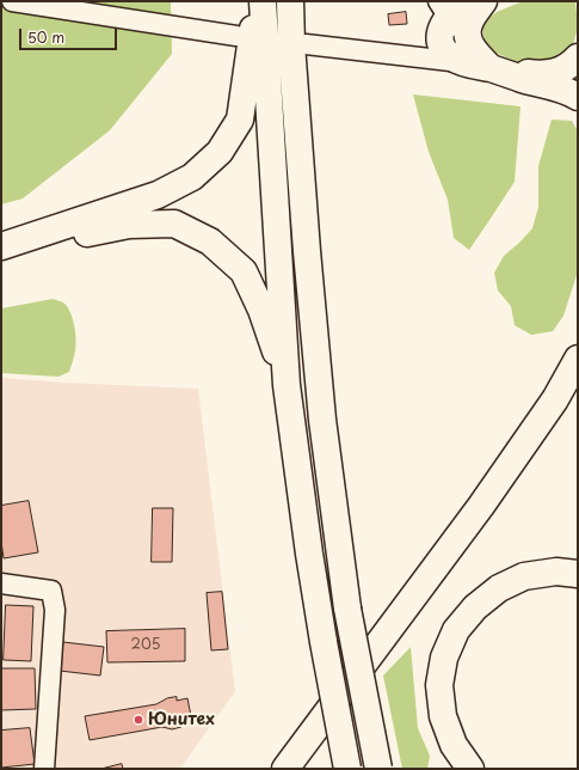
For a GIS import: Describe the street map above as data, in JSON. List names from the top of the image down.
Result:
{
  "places": ["Юнитех"],
  "house_numbers": ["205"],
  "scale_bar": "50 m"
}
